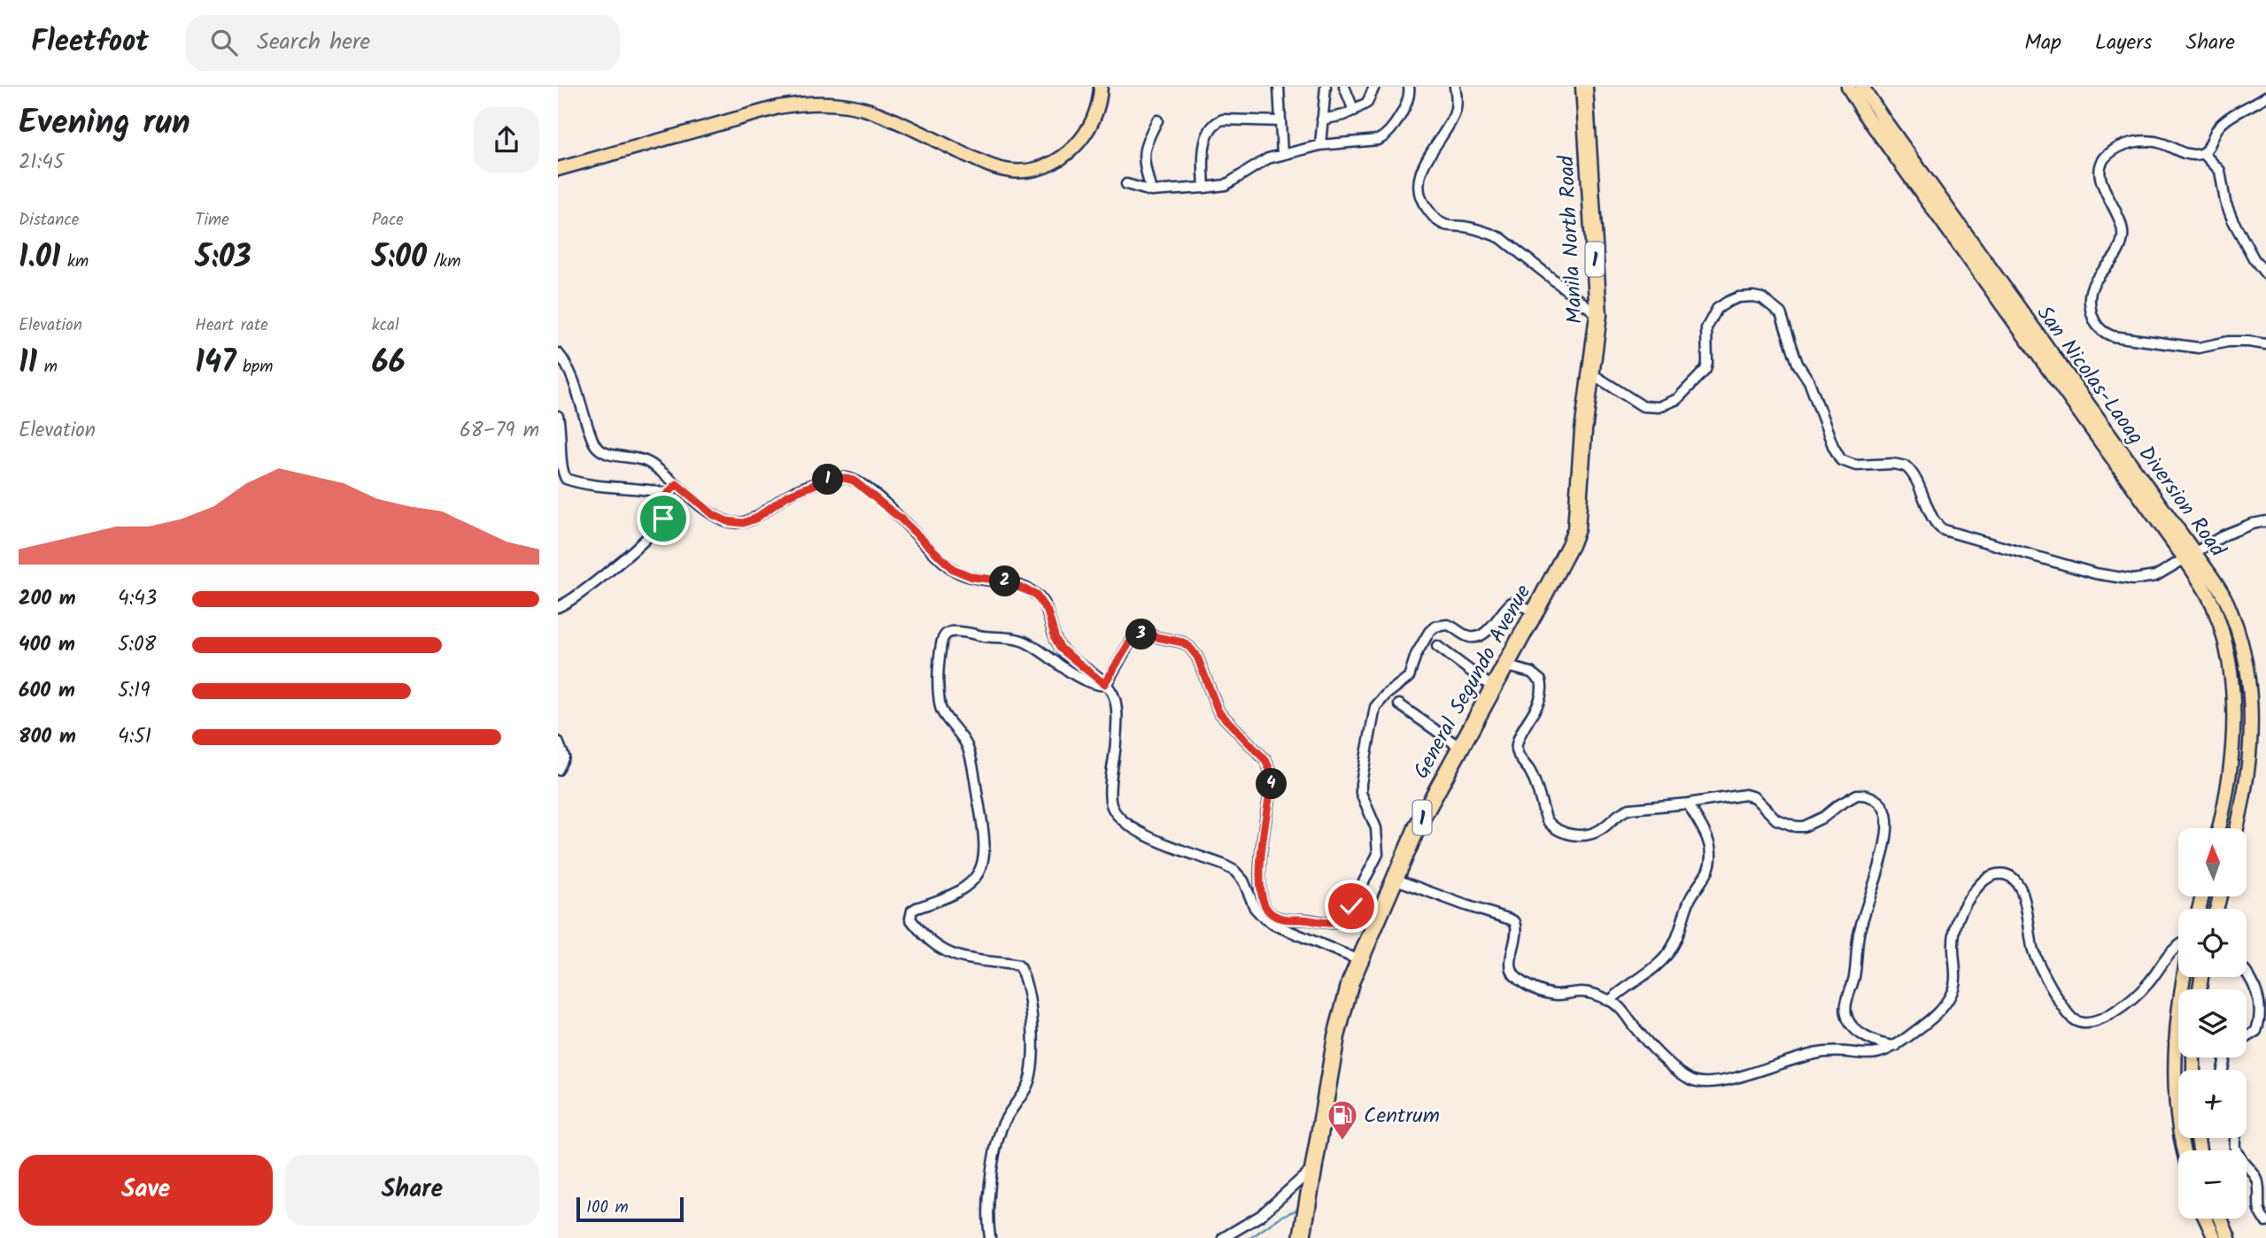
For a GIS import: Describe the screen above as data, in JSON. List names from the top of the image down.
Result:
{
  "streets": {
    "highway": ["Manila North Road", "1", "General Segundo Avenue"],
    "main road": ["San Nicolas-Laoag Diversion Road"]
  },
  "crossings": [
    ["Manila North Road", "General Segundo Avenue"]
  ],
  "places": {
    "fuel station": ["Centrum"]
  },
  "scale_bar": "100 m",
  "north": "top",
  "page": {
    "header": "Fleetfoot",
    "search": "Search here",
    "nav": ["Map", "Layers", "Share"],
    "heading": ["Evening run", "21:45"],
    "stats": [
      ["Distance", "1.01 km"],
      ["Time", "5:03"],
      ["Pace", "5:00 /km"],
      ["Elevation", "11 m"],
      ["Heart rate", "147 bpm"],
      ["kcal", "66"]
    ],
    "chart": ["Elevation", "68–79 m"],
    "pins": [
      "1",
      "2",
      "3",
      "4"
    ],
    "list": [
      {
        "name": "200 m",
        "note": "4:43"
      },
      {
        "name": "400 m",
        "note": "5:08"
      },
      {
        "name": "600 m",
        "note": "5:19"
      },
      {
        "name": "800 m",
        "note": "4:51"
      }
    ],
    "map_buttons": ["+", "−"],
    "buttons": ["Save", "Share"],
    "scale": "100 m"
  }
}
